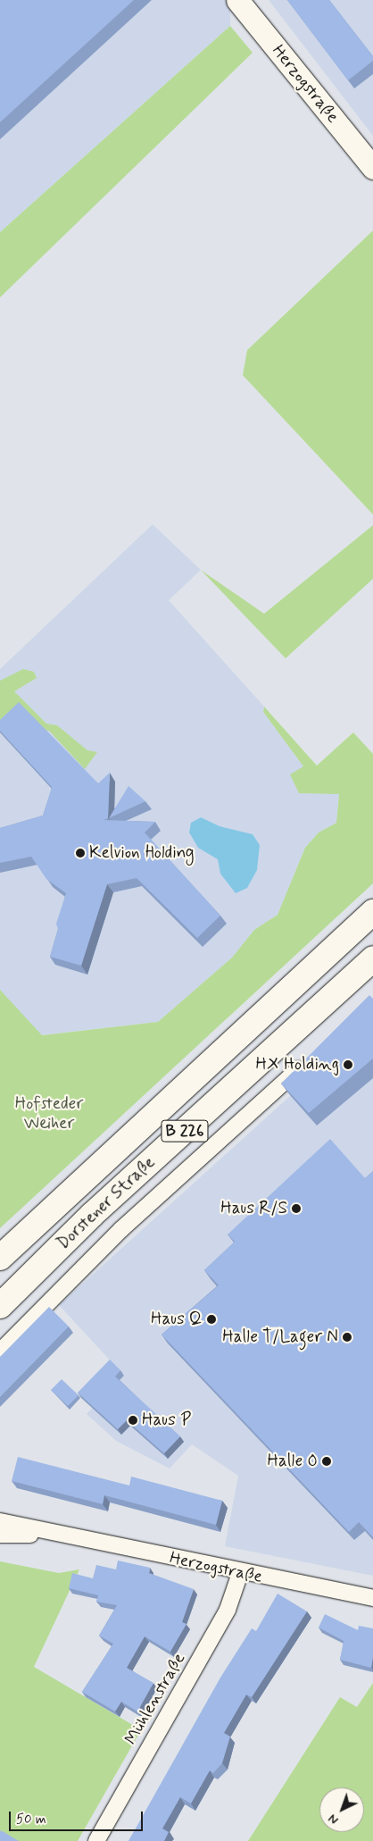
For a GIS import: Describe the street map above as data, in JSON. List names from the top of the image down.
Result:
{
  "streets": {
    "main road": ["B 226", "Dorstener Straße"],
    "street": ["Herzogstraße", "Mühlenstraße"]
  },
  "crossings": [
    ["Herzogstraße", "Mühlenstraße"]
  ],
  "parks": ["Hofsteder Weiher"],
  "places": [
    "Kelvion Holding",
    "HX Holding",
    "Haus R/S",
    "Haus Q",
    "Halle T/Lager N",
    "Haus P",
    "Halle O"
  ],
  "scale_bar": "50 m",
  "north": "bottom left"
}
